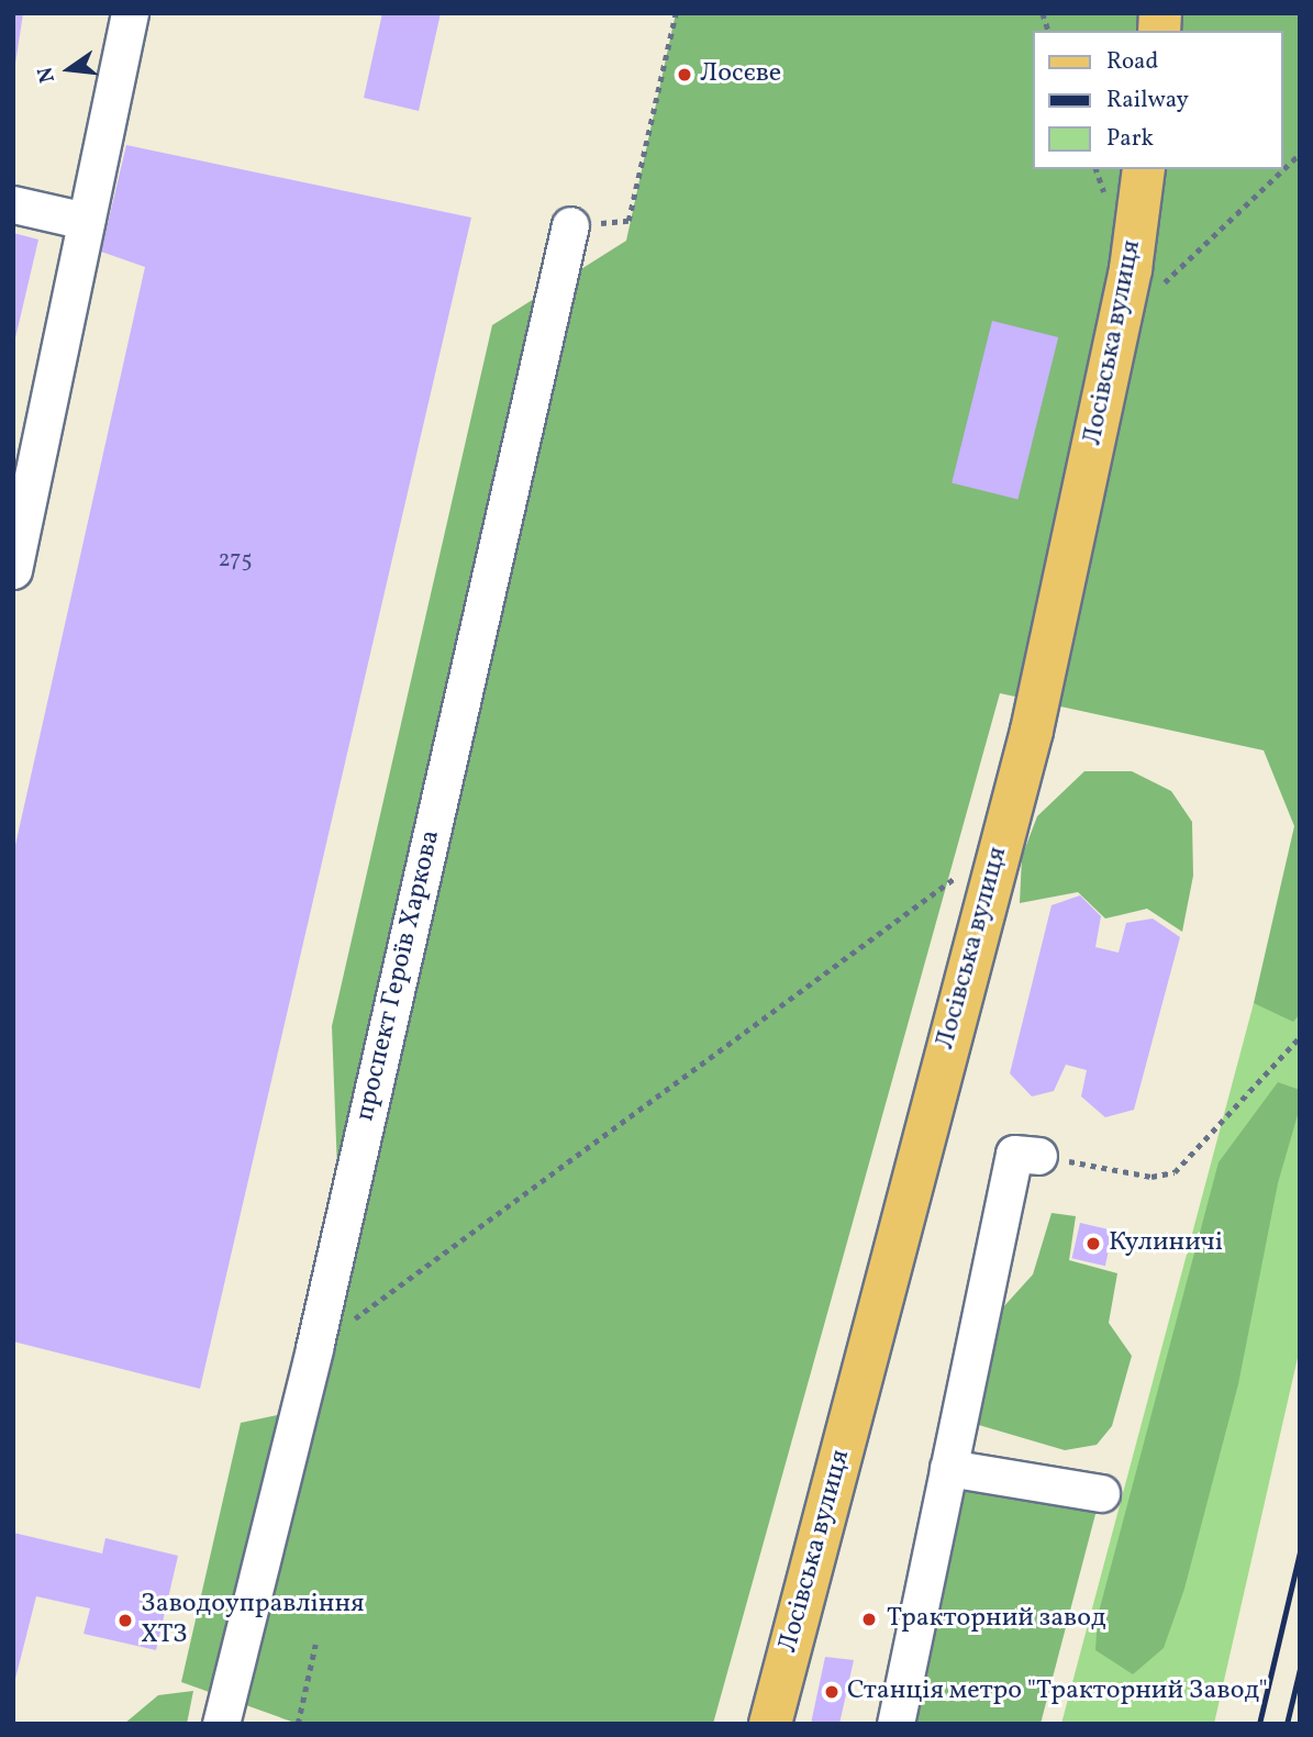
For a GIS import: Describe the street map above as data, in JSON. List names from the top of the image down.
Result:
{
  "streets": {
    "main road": ["Лосівська вулиця"],
    "street": ["проспект Героїв Харкова"]
  },
  "places": [
    "Лосєве",
    "Кулиничі",
    "Тракторний завод",
    "Заводоуправління ХТЗ",
    "Станція метро \"Тракторний Завод\""
  ],
  "house_numbers": ["275"],
  "legend": ["Road", "Railway", "Park"],
  "north": "left"
}
